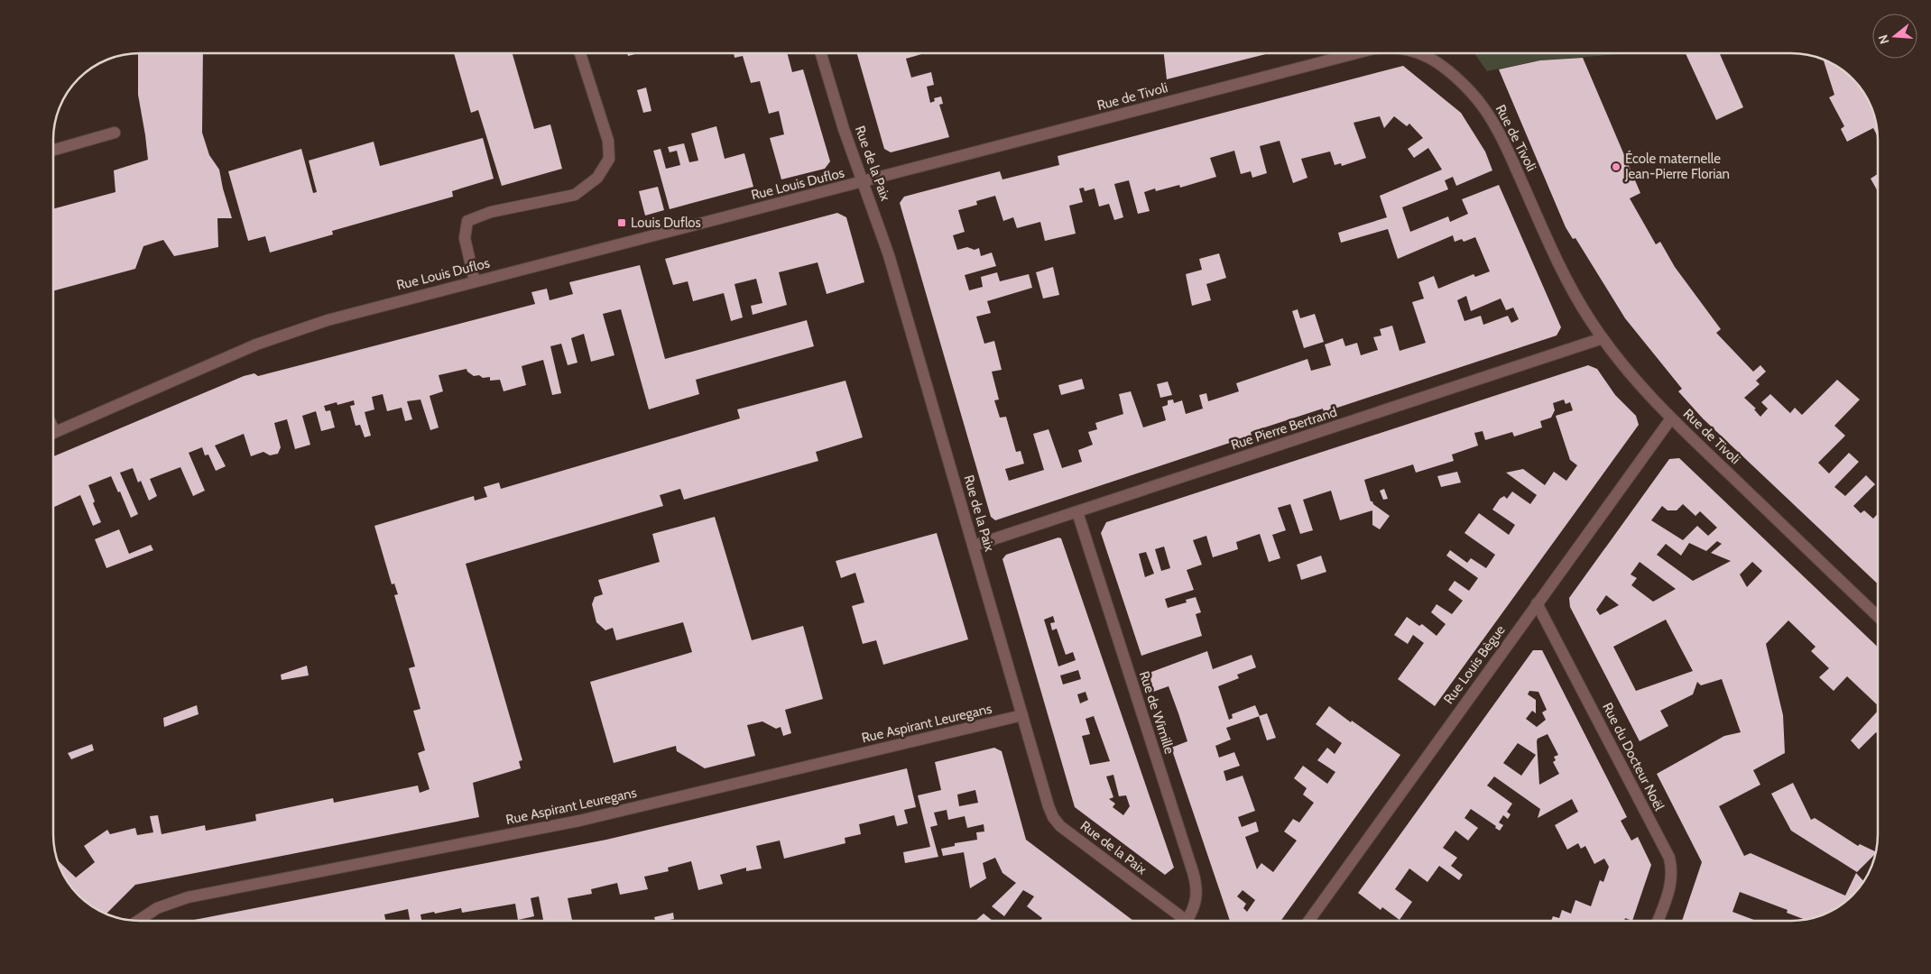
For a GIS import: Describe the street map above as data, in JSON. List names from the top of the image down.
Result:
{
  "streets": {
    "street": [
      "Rue de Tivoli",
      "Rue de la Paix",
      "Rue Louis Duflos",
      "Rue Pierre Bertrand",
      "Rue Louis Bègue",
      "Rue de Wimille",
      "Rue Aspirant Leuregans",
      "Rue du Docteur Noël"
    ]
  },
  "crossings": [
    ["Rue de Tivoli", "Rue de la Paix"],
    ["Rue de Tivoli", "Rue Louis Duflos"],
    ["Rue de Tivoli", "Rue Pierre Bertrand"],
    ["Rue de Tivoli", "Rue Louis Bègue"],
    ["Rue de la Paix", "Rue Louis Duflos"],
    ["Rue de la Paix", "Rue Pierre Bertrand"],
    ["Rue de la Paix", "Rue de Wimille"],
    ["Rue de la Paix", "Rue Aspirant Leuregans"],
    ["Rue Pierre Bertrand", "Rue de Wimille"],
    ["Rue Louis Bègue", "Rue du Docteur Noël"]
  ],
  "places": {
    "other": ["École maternelle Jean-Pierre Florian"],
    "transit": ["Louis Duflos"]
  },
  "north": "left"
}
